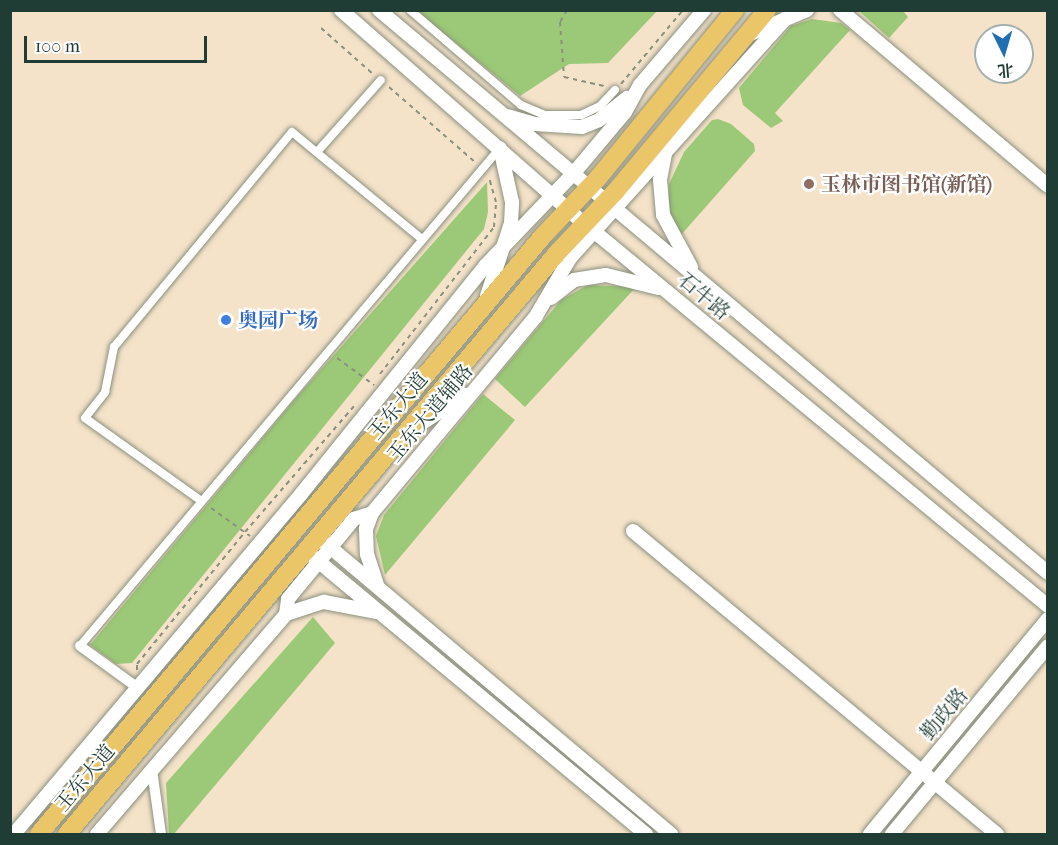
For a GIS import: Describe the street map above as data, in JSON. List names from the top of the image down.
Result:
{
  "streets": {
    "main road": ["玉东大道"],
    "street": ["石牛路", "玉东大道辅路", "勤政路"]
  },
  "crossings": [
    ["石牛路", "玉东大道"],
    ["石牛路", "玉东大道辅路"],
    ["玉东大道", "玉东大道辅路"]
  ],
  "places": ["玉林市图书馆(新馆)", "奥园广场"],
  "scale_bar": "100 m",
  "north": "bottom"
}
